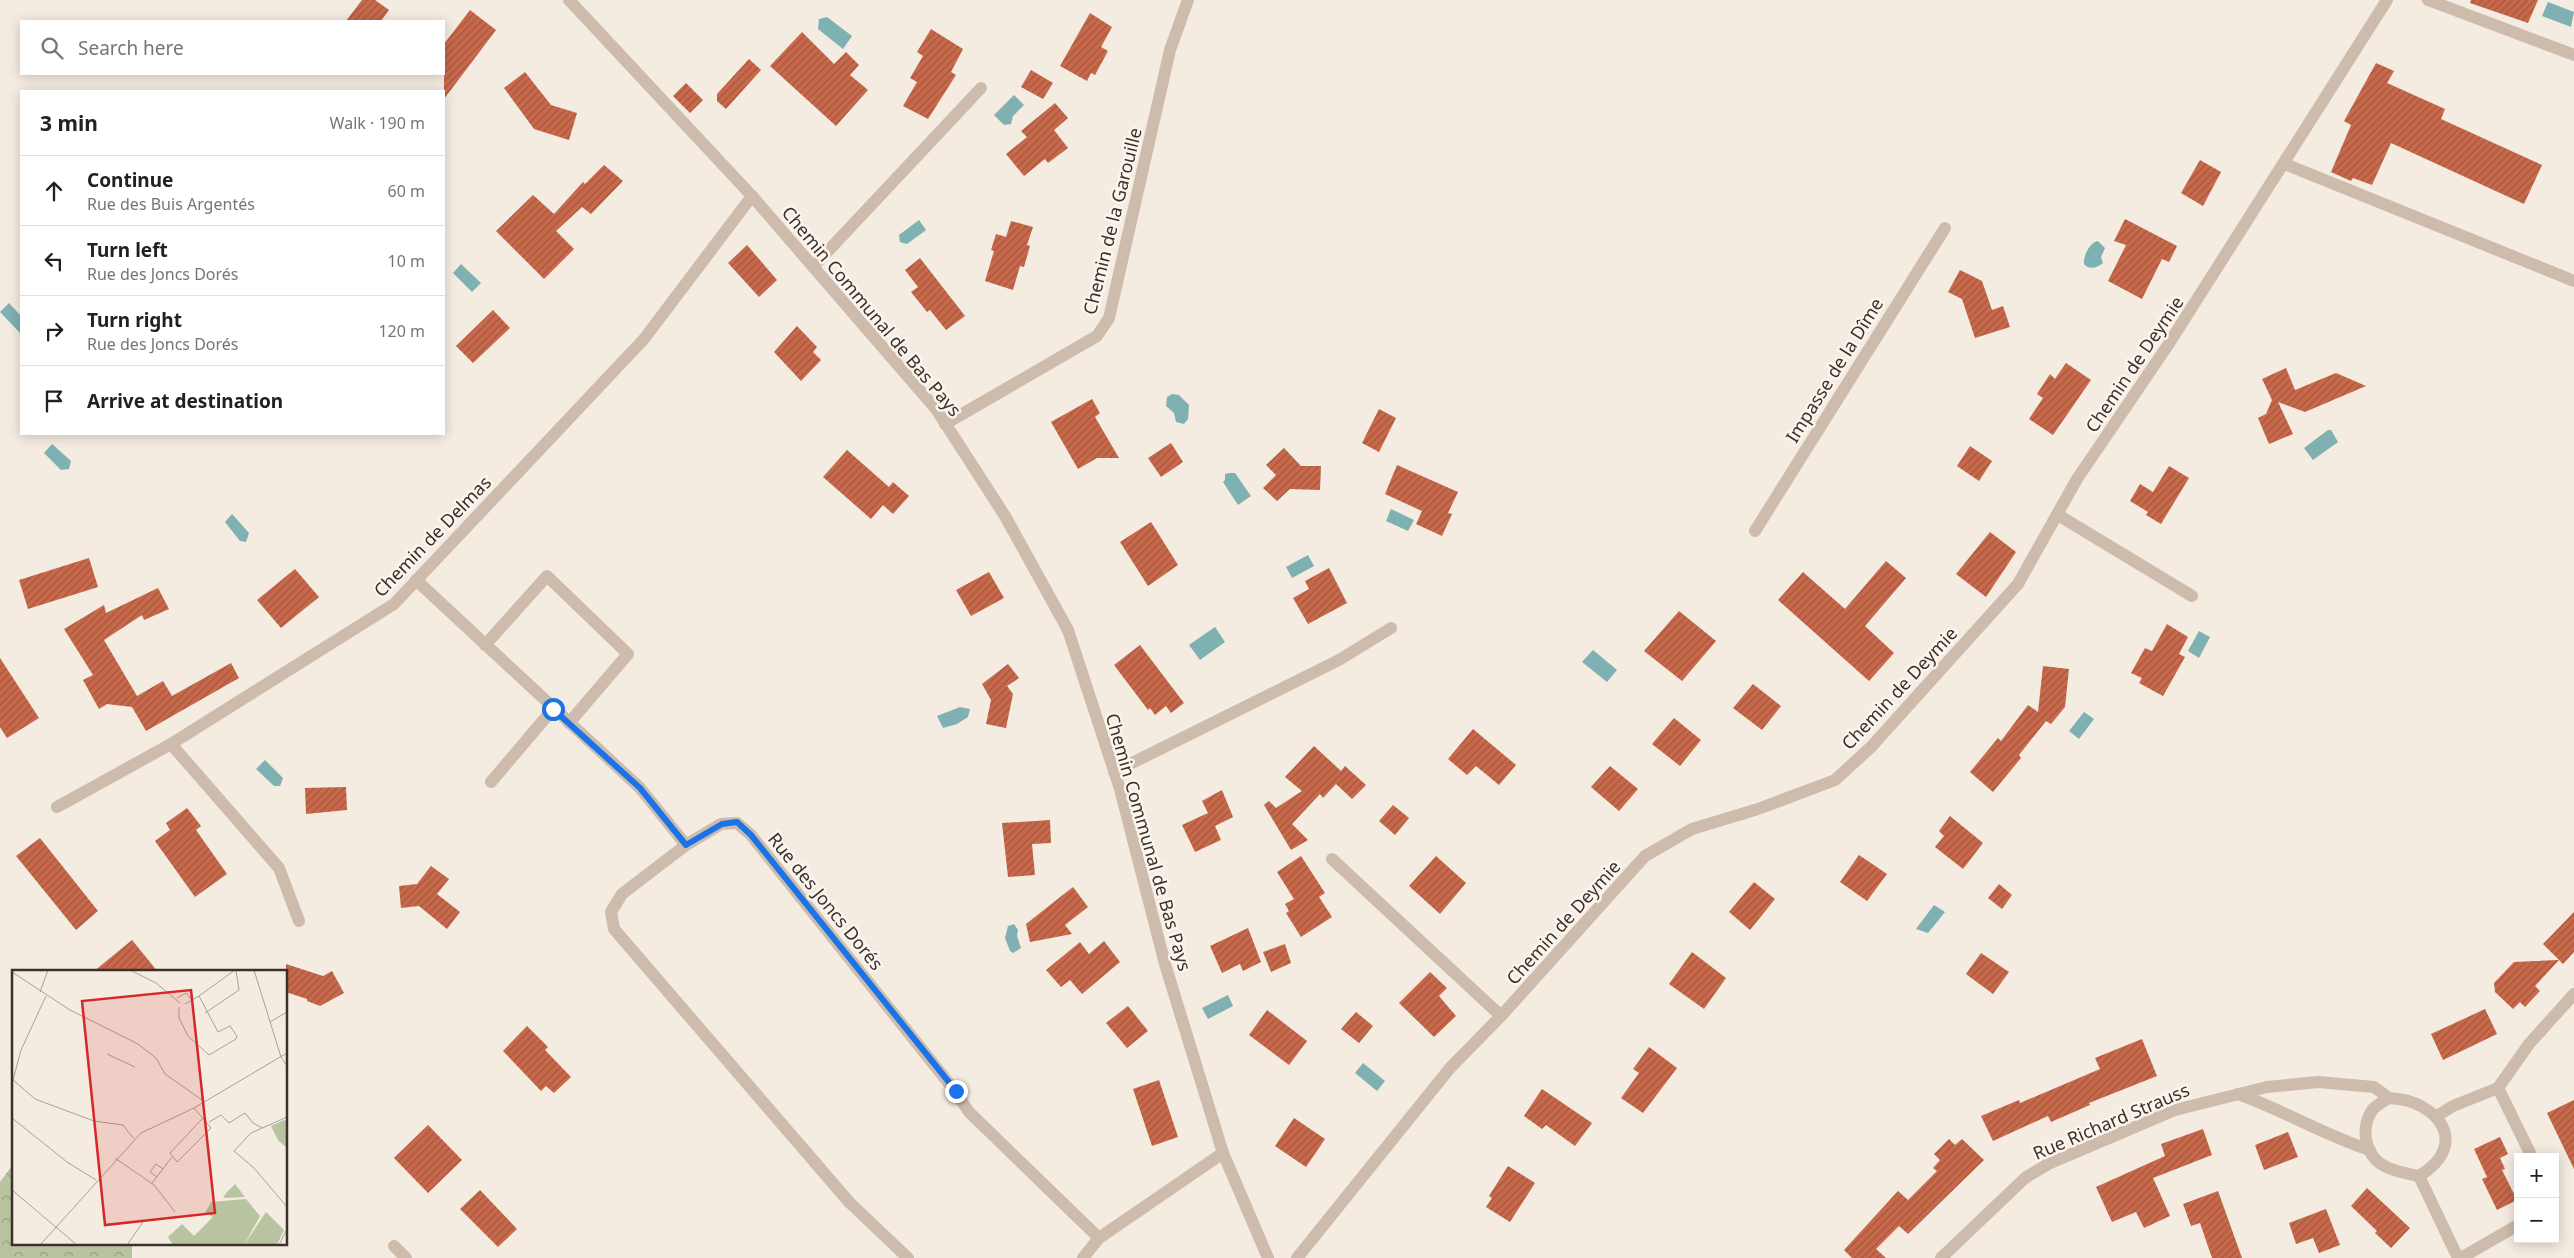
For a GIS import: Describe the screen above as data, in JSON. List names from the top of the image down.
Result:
{
  "streets": {
    "street": [
      "Chemin de la Garouille",
      "Chemin Communal de Bas Pays",
      "Chemin de Deymie",
      "Impasse de la Dîme",
      "Chemin de Delmas",
      "Rue des Joncs Dorés",
      "Rue Richard Strauss"
    ]
  },
  "crossings": [
    ["Chemin de la Garouille", "Chemin Communal de Bas Pays"],
    ["Chemin Communal de Bas Pays", "Chemin de Delmas"]
  ],
  "page": {
    "search": "Search here",
    "heading": ["3 min", "Walk · 190 m"],
    "list": [
      ["Continue", "Rue des Buis Argentés", "60 m"],
      ["Turn left", "Rue des Joncs Dorés", "10 m"],
      ["Turn right", "Rue des Joncs Dorés", "120 m"],
      "Arrive at destination"
    ],
    "map_buttons": ["+", "−"]
  }
}
